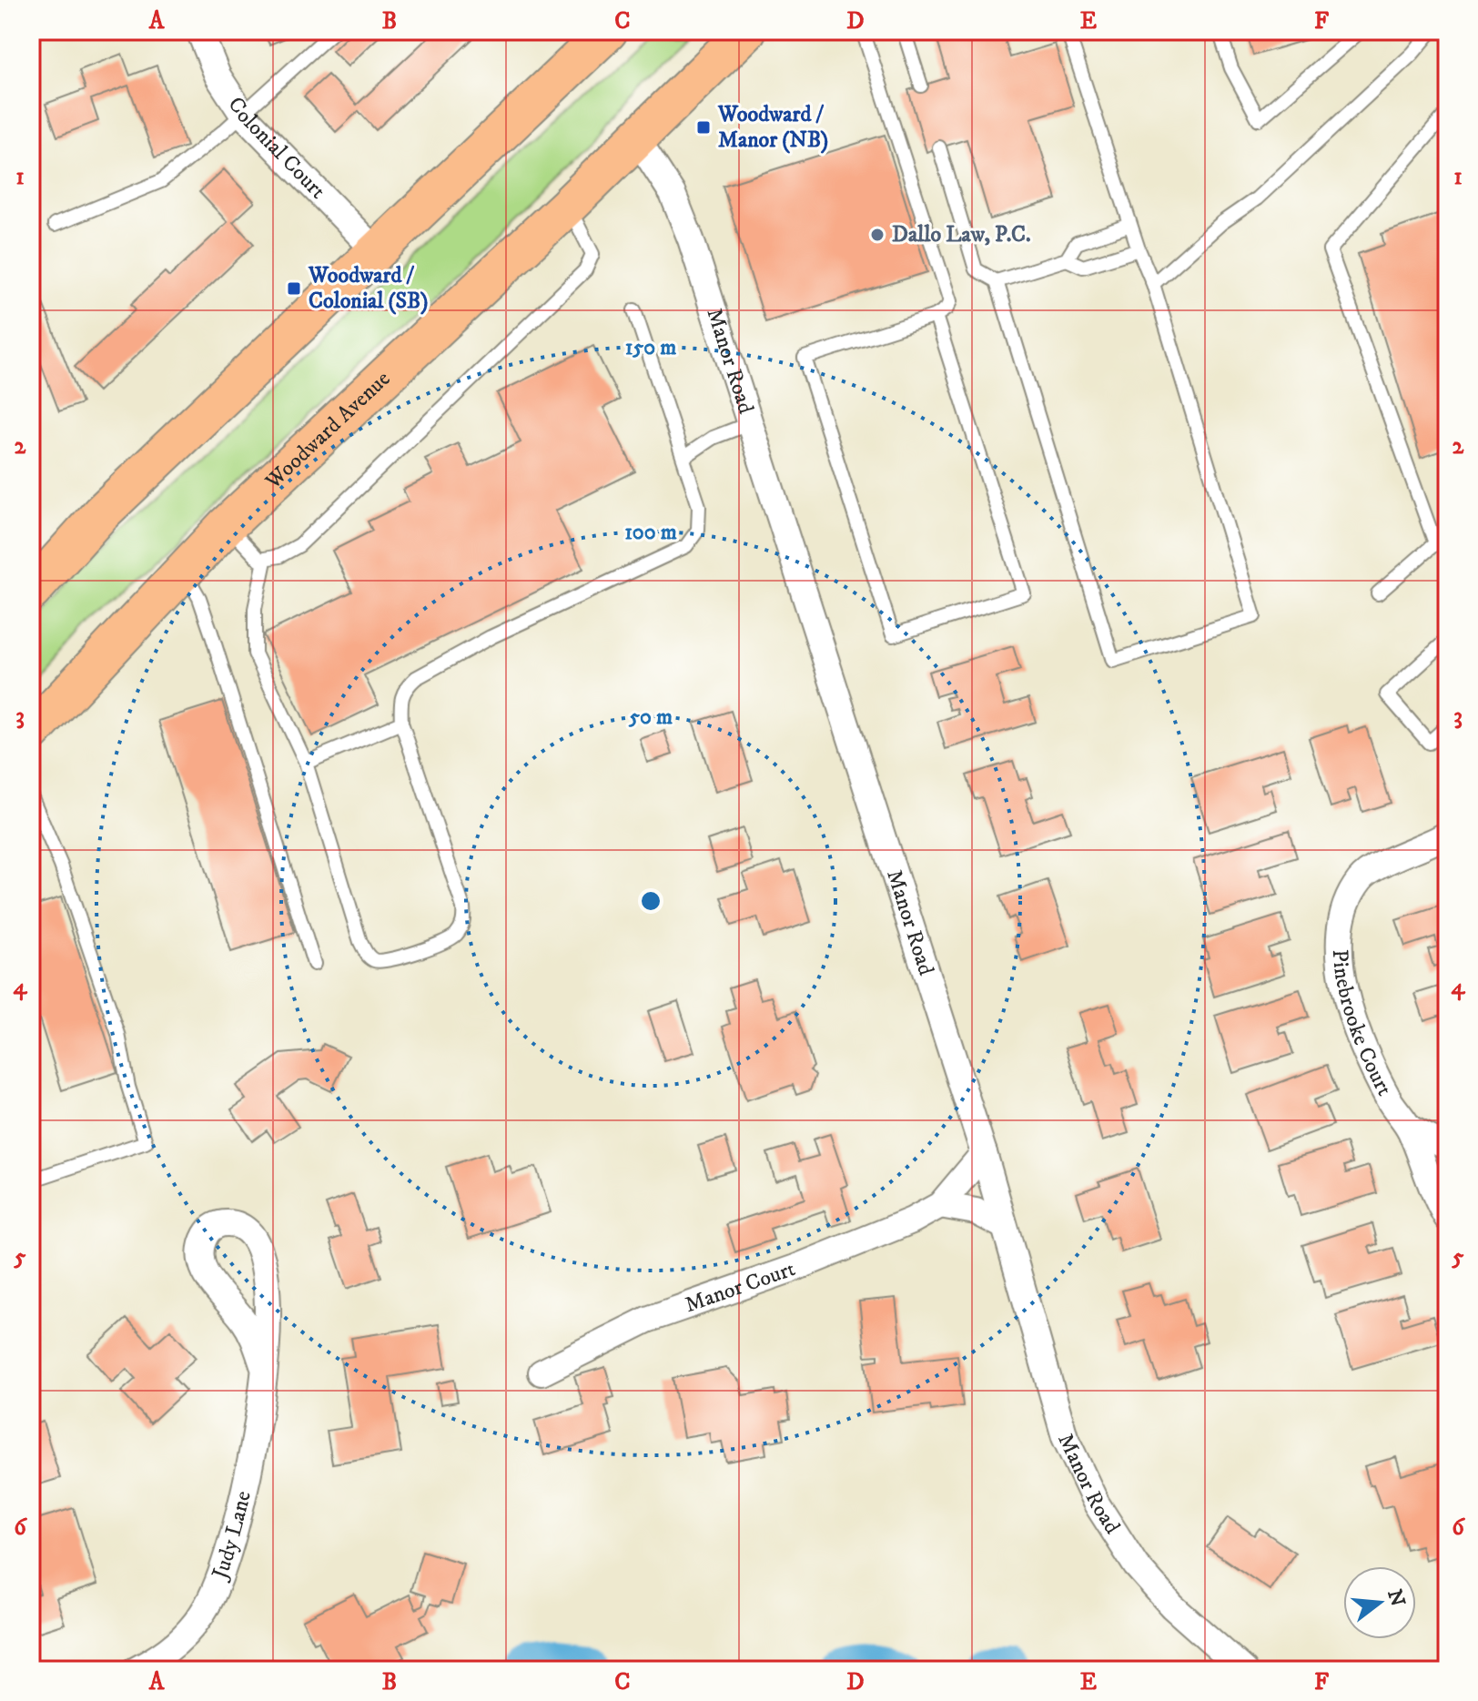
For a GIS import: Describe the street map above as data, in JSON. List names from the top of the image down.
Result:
{
  "streets": {
    "main road": ["Woodward Avenue"],
    "street": [
      "Colonial Court",
      "Manor Road",
      "Pinebrooke Court",
      "Manor Court",
      "Judy Lane"
    ]
  },
  "crossings": [
    ["Manor Road", "Woodward Avenue"],
    ["Manor Road", "Manor Court"]
  ],
  "places": {
    "transit": ["Woodward / Manor (NB)", "Woodward / Colonial (SB)"],
    "other": ["Dallo Law, P.C."]
  },
  "north": "right",
  "grid": {
    "columns": [
      "A",
      "B",
      "C",
      "D",
      "E",
      "F"
    ],
    "rows": [
      "1",
      "2",
      "3",
      "4",
      "5",
      "6"
    ]
  },
  "rings": ["150 m", "100 m", "50 m"]
}
